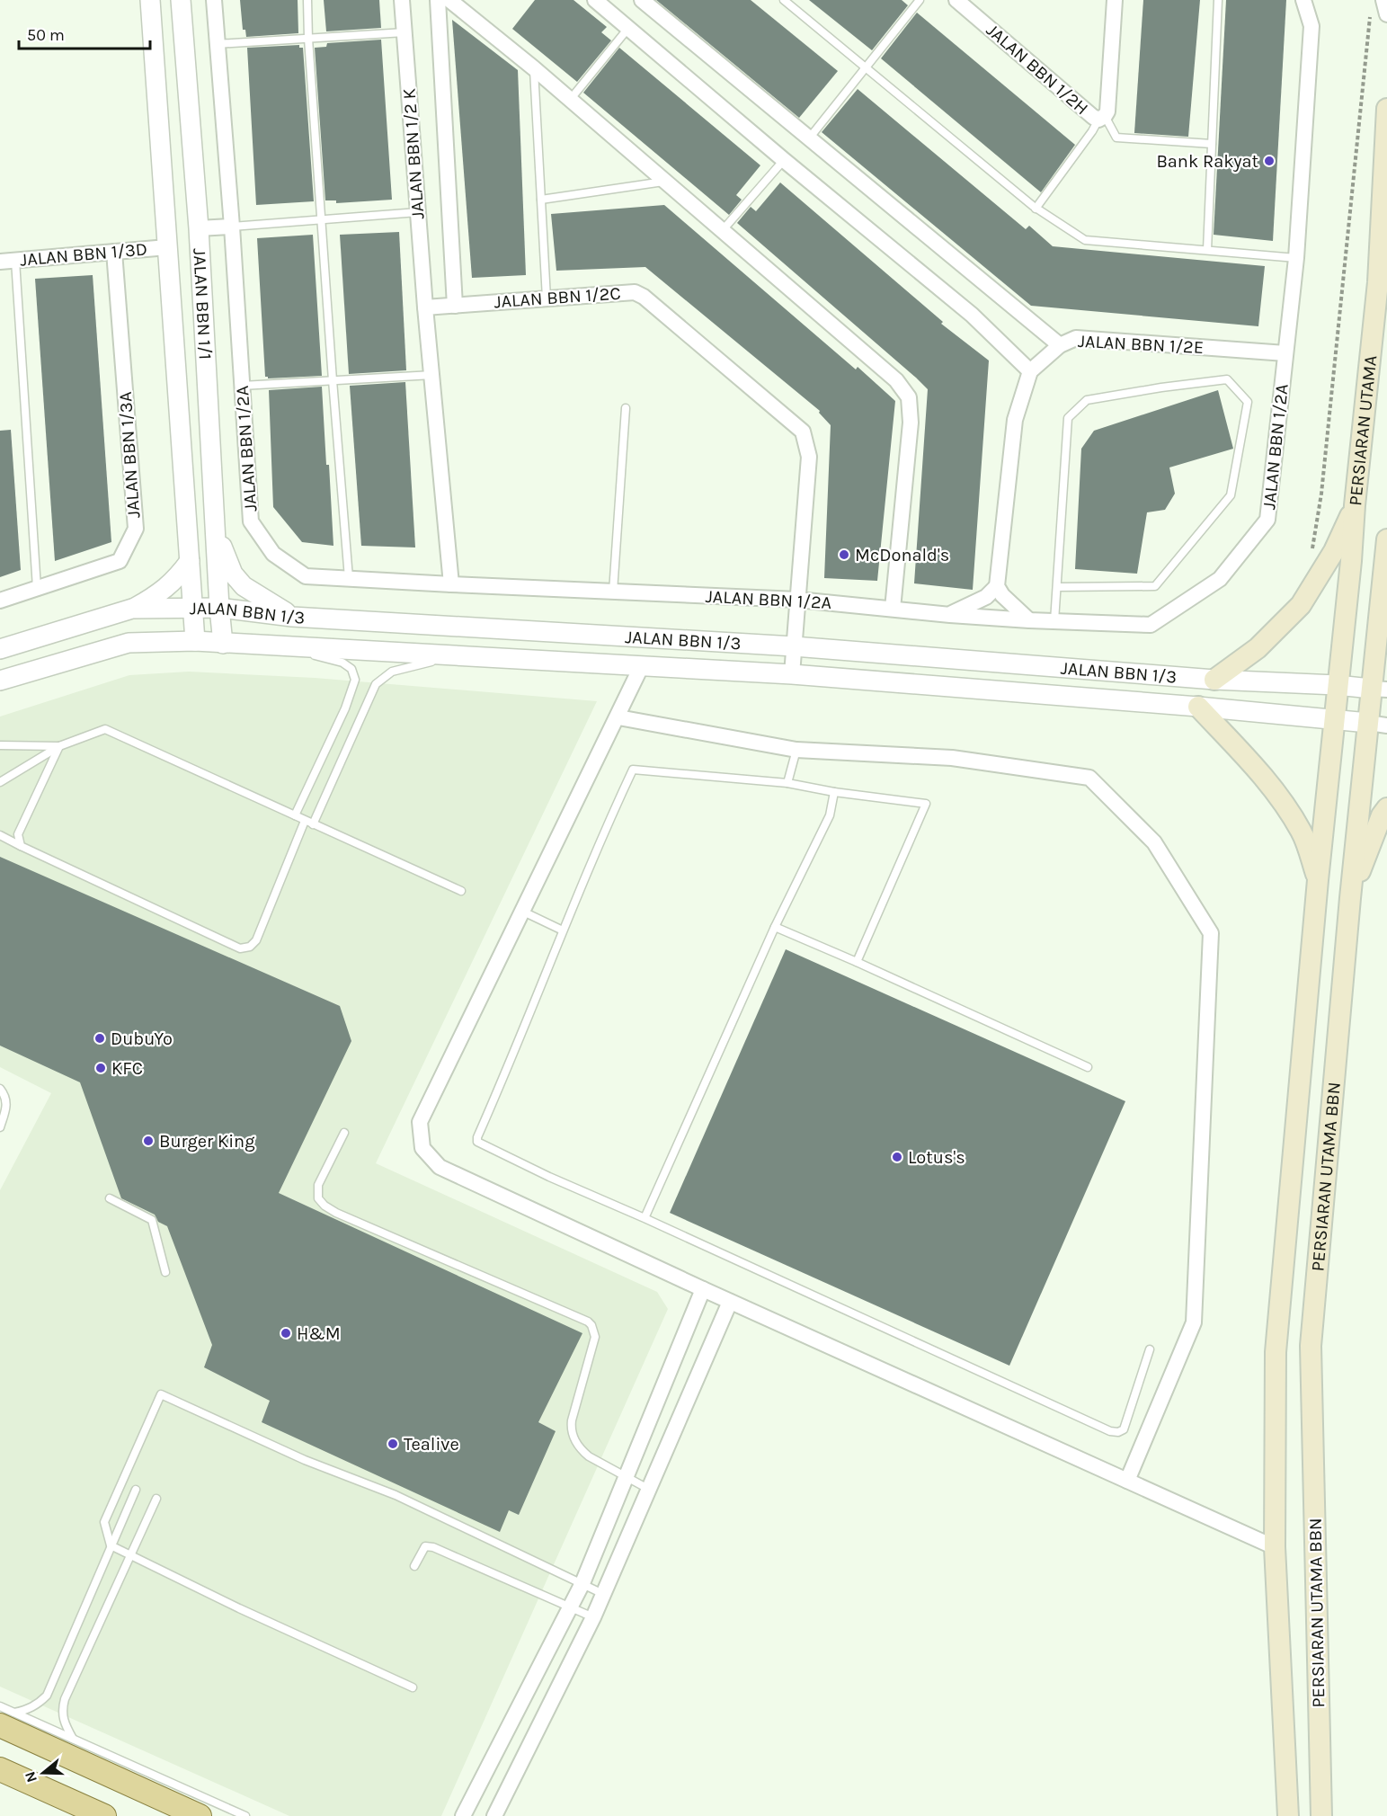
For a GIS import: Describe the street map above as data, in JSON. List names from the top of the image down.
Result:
{
  "streets": {
    "main road": ["PERSIARAN UTAMA", "PERSIARAN UTAMA BBN"],
    "street": [
      "JALAN BBN 1/2H",
      "JALAN BBN 1/2 K",
      "JALAN BBN 1/3D",
      "JALAN BBN 1/2C",
      "JALAN BBN 1/1",
      "JALAN BBN 1/2E",
      "JALAN BBN 1/2A",
      "JALAN BBN 1/3A",
      "JALAN BBN 1/3"
    ]
  },
  "crossings": [
    ["JALAN BBN 1/2 K", "JALAN BBN 1/2C"],
    ["JALAN BBN 1/3D", "JALAN BBN 1/1"],
    ["JALAN BBN 1/3D", "JALAN BBN 1/3A"],
    ["JALAN BBN 1/2C", "JALAN BBN 1/2A"],
    ["JALAN BBN 1/2C", "JALAN BBN 1/3"],
    ["JALAN BBN 1/1", "JALAN BBN 1/3"],
    ["JALAN BBN 1/2E", "JALAN BBN 1/2A"],
    ["PERSIARAN UTAMA", "JALAN BBN 1/3"],
    ["PERSIARAN UTAMA", "PERSIARAN UTAMA BBN"],
    ["JALAN BBN 1/3", "PERSIARAN UTAMA BBN"]
  ],
  "places": [
    "Bank Rakyat",
    "McDonald's",
    "DubuYo",
    "KFC",
    "Burger King",
    "Lotus's",
    "H&M",
    "Tealive"
  ],
  "scale_bar": "50 m",
  "north": "left"
}
